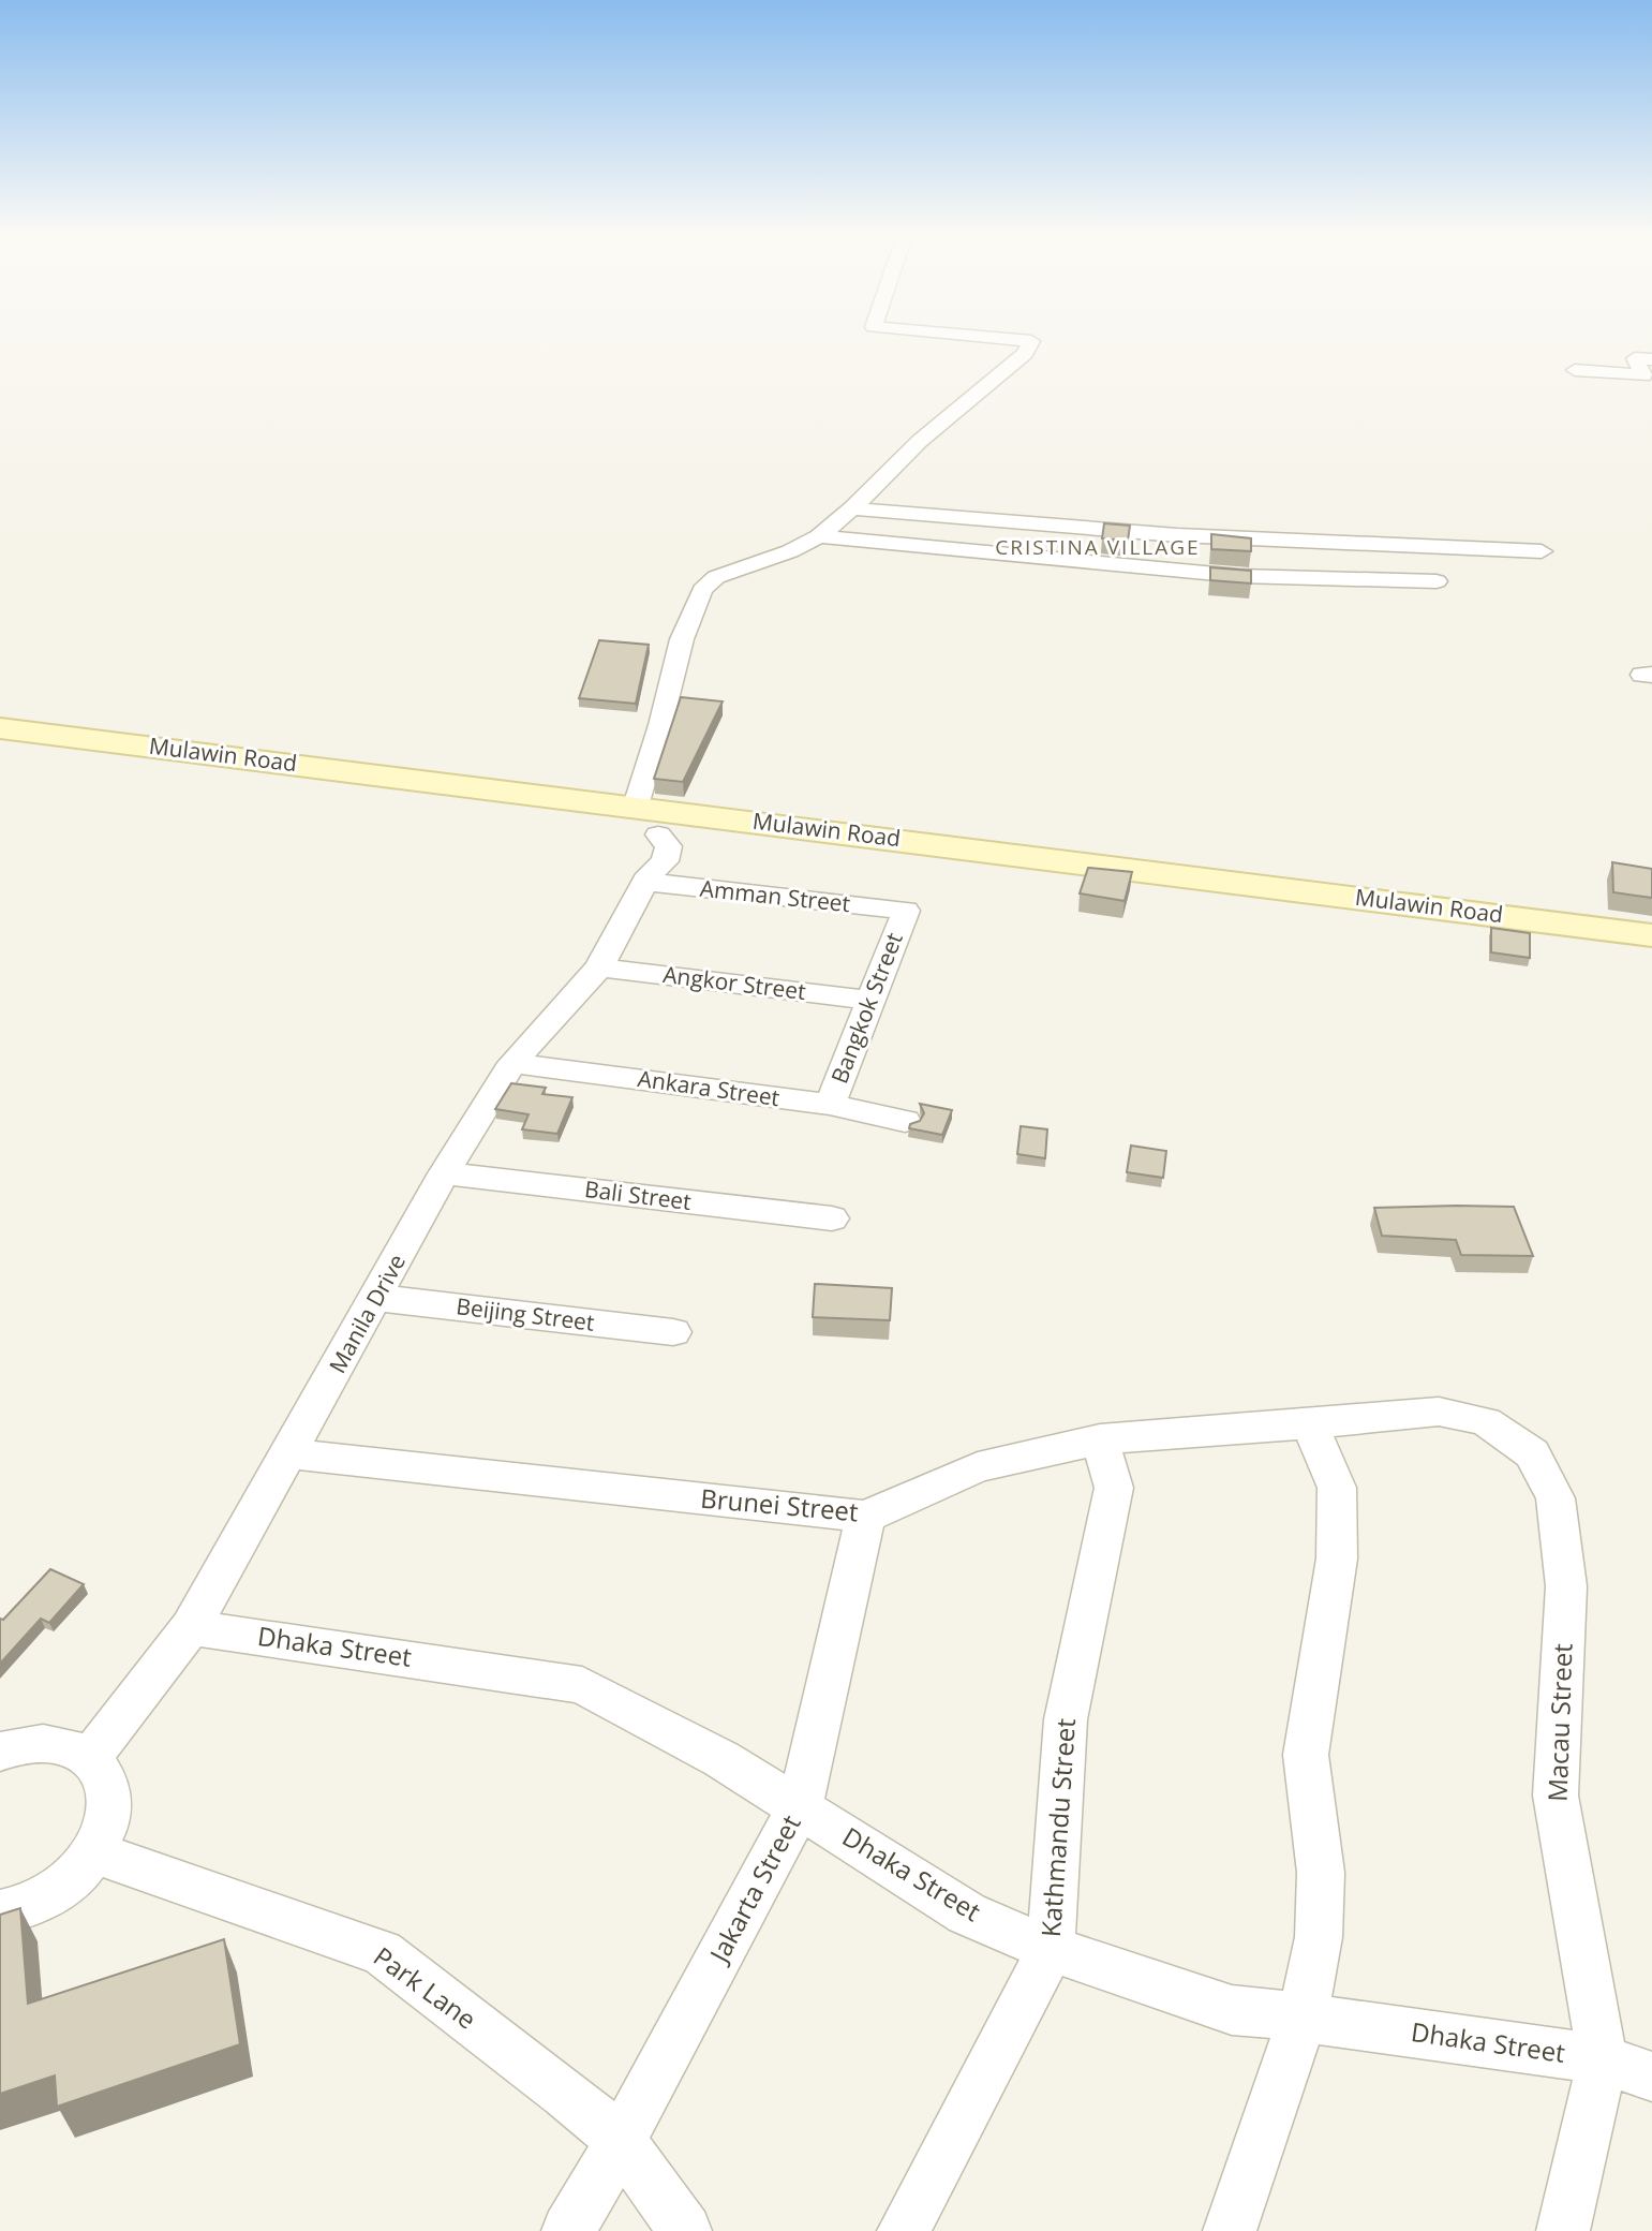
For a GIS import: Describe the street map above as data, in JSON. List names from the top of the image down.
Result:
{
  "streets": {
    "main road": ["Mulawin Road"],
    "street": [
      "Amman Street",
      "Angkor Street",
      "Bangkok Street",
      "Ankara Street",
      "Bali Street",
      "Manila Drive",
      "Beijing Street",
      "Brunei Street",
      "Dhaka Street",
      "Macau Street",
      "Kathmandu Street",
      "Jakarta Street",
      "Park Lane"
    ]
  },
  "crossings": [
    ["Mulawin Road", "Manila Drive"],
    ["Amman Street", "Bangkok Street"],
    ["Amman Street", "Manila Drive"],
    ["Angkor Street", "Bangkok Street"],
    ["Angkor Street", "Manila Drive"],
    ["Bangkok Street", "Ankara Street"],
    ["Ankara Street", "Manila Drive"],
    ["Bali Street", "Manila Drive"],
    ["Manila Drive", "Beijing Street"],
    ["Manila Drive", "Brunei Street"],
    ["Manila Drive", "Dhaka Street"],
    ["Brunei Street", "Macau Street"],
    ["Brunei Street", "Kathmandu Street"],
    ["Brunei Street", "Jakarta Street"],
    ["Dhaka Street", "Macau Street"],
    ["Dhaka Street", "Kathmandu Street"],
    ["Dhaka Street", "Jakarta Street"],
    ["Jakarta Street", "Park Lane"]
  ],
  "districts": ["CRISTINA VILLAGE"]
}
